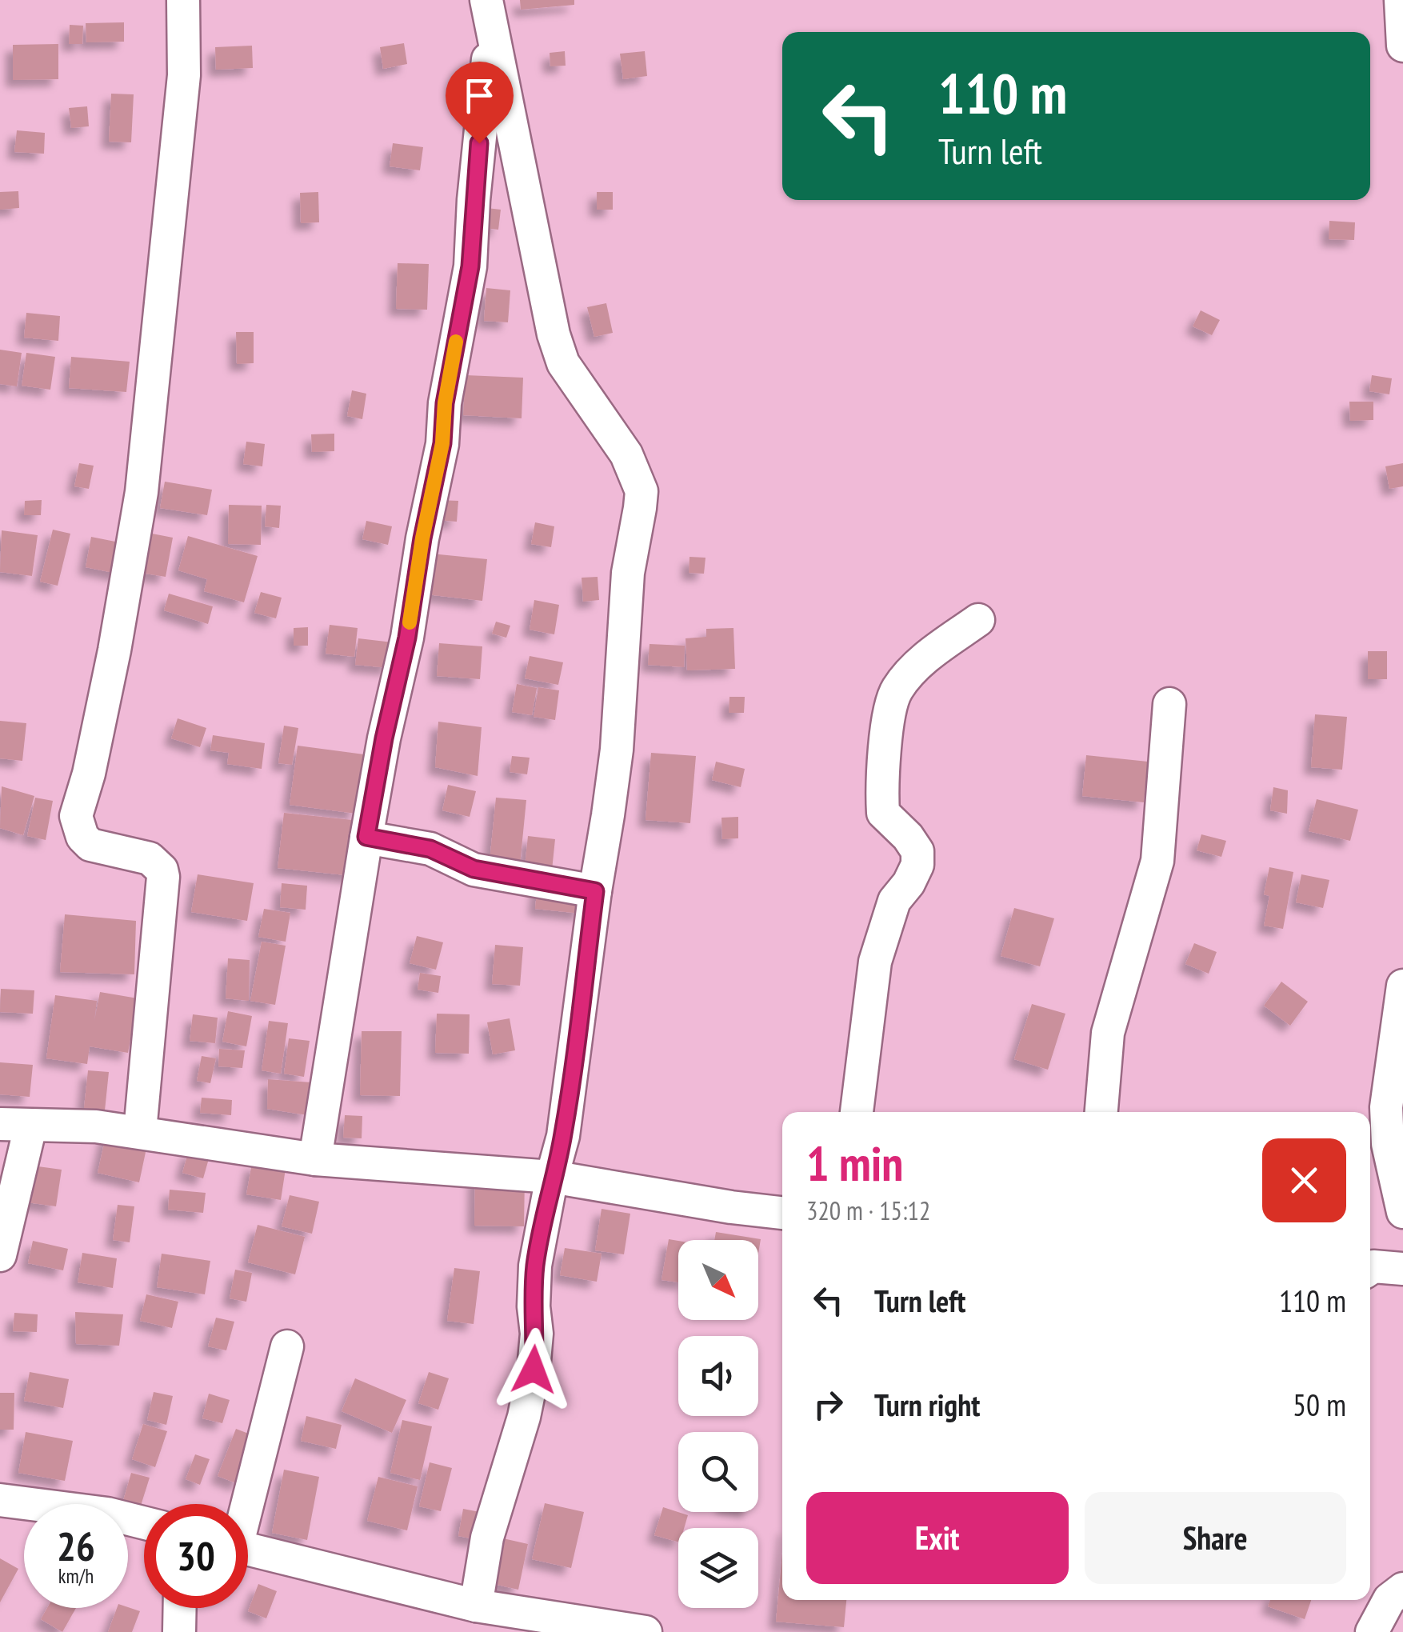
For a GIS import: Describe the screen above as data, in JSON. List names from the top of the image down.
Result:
{
  "north": "bottom right",
  "page": {
    "turn": ["110 m", "Turn left"],
    "heading": ["1 min", "320 m · 15:12"],
    "list": [
      {
        "name": "Turn left",
        "value": "110 m"
      },
      {
        "name": "Turn right",
        "value": "50 m"
      }
    ],
    "buttons": ["Exit", "Share"],
    "speed": "26 km/h",
    "limit": "30"
  }
}
